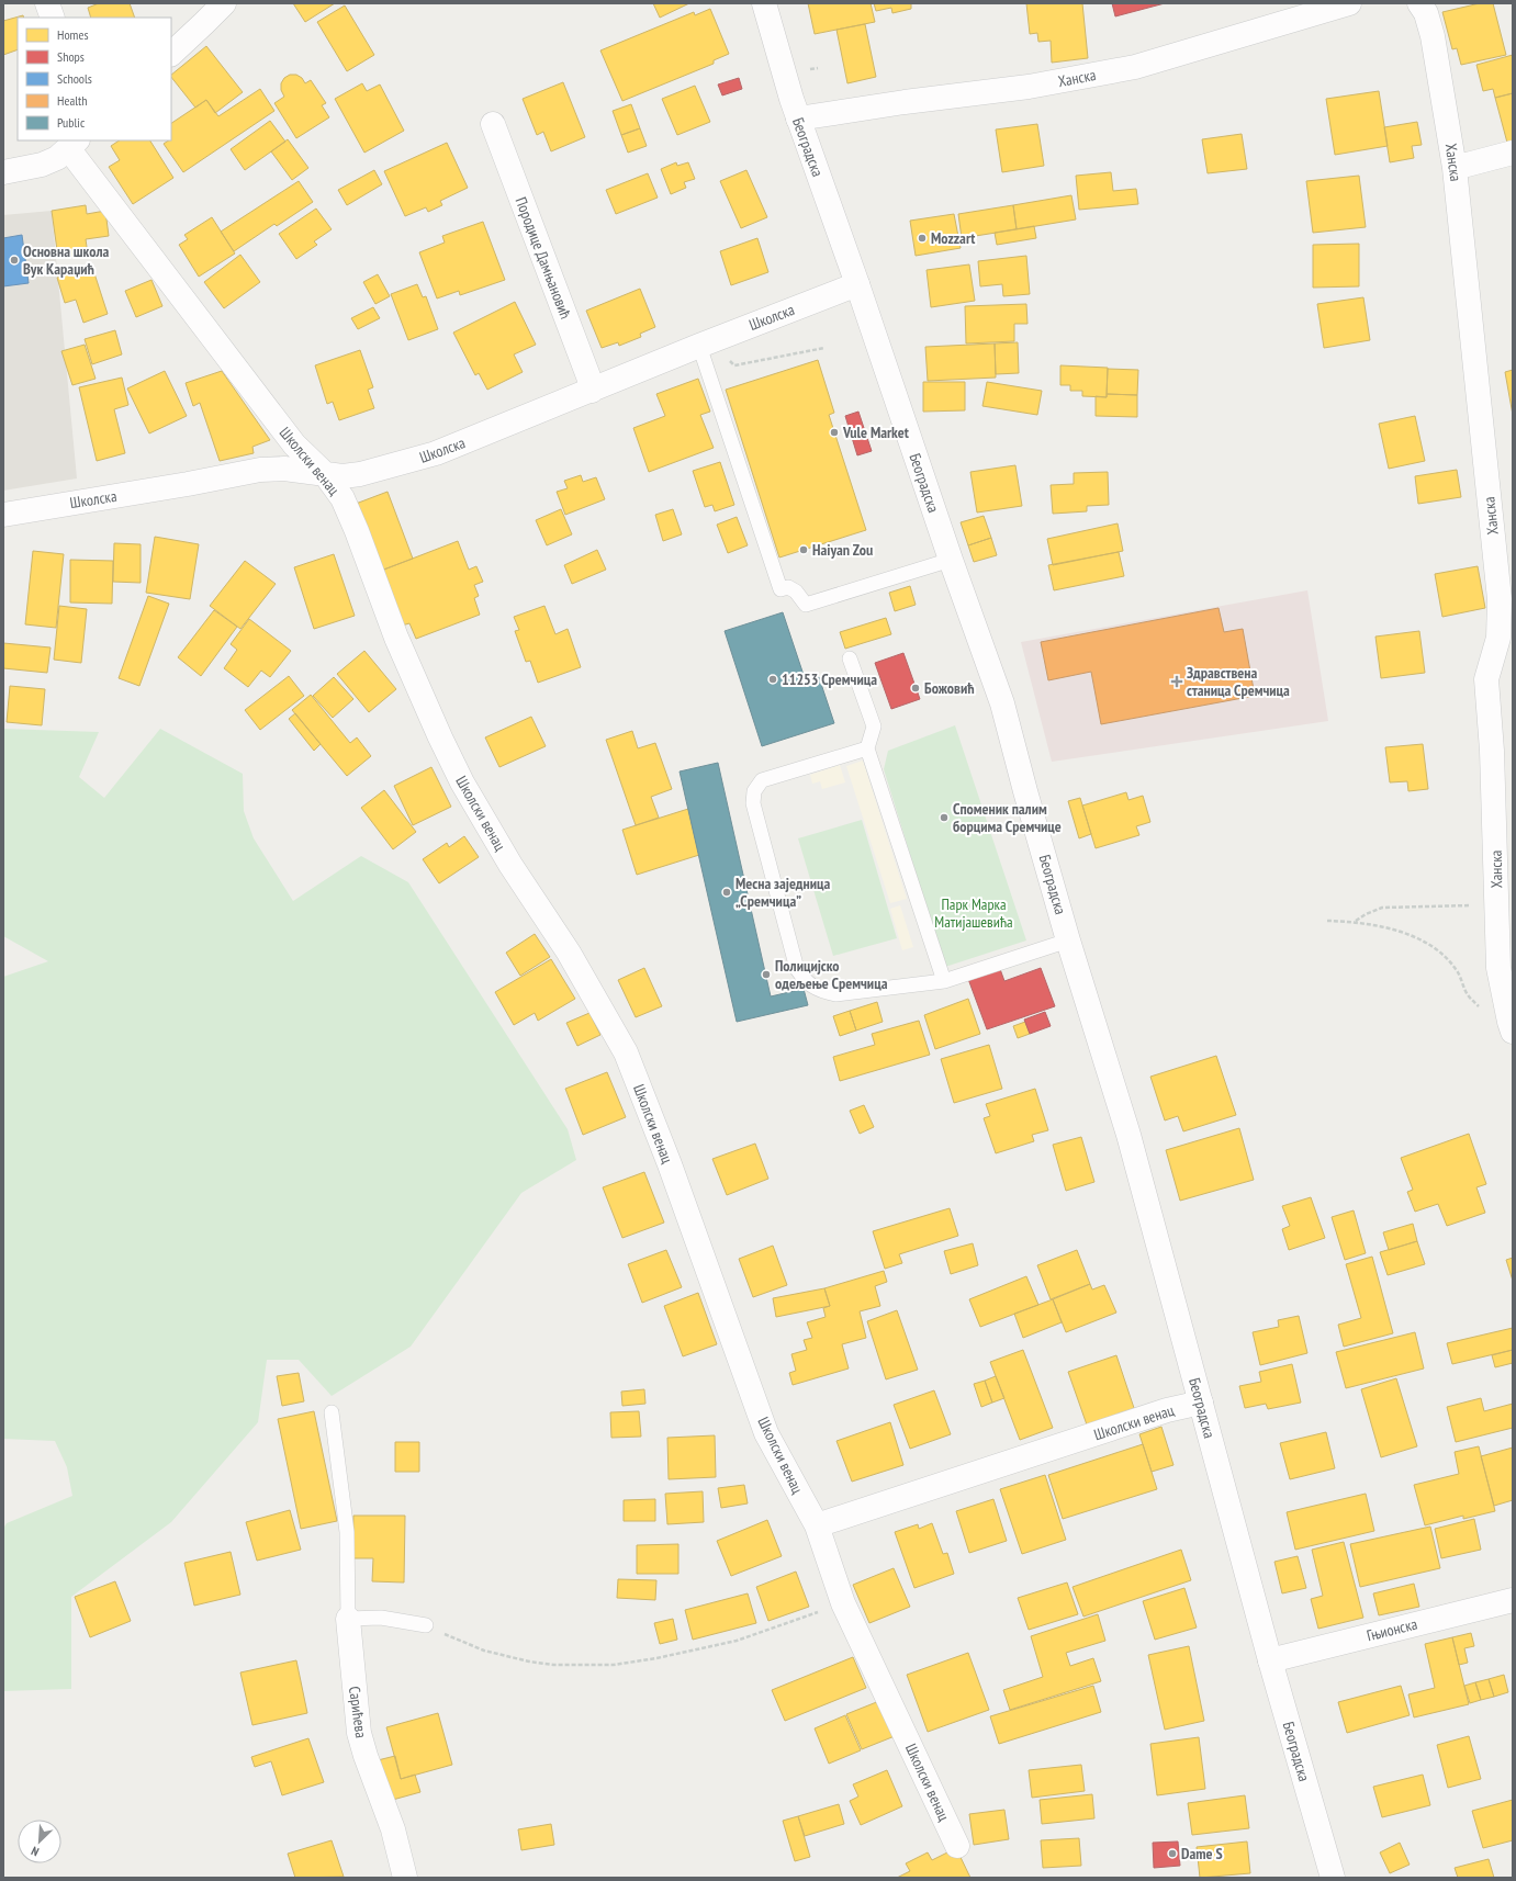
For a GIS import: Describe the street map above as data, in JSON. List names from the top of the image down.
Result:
{
  "streets": {
    "street": [
      "Ханска",
      "Београдска",
      "Породице Дамњановић",
      "Школска",
      "Школски венац",
      "Гњионска",
      "Сарићева"
    ]
  },
  "crossings": [
    ["Ханска", "Београдска"],
    ["Београдска", "Школска"],
    ["Београдска", "Школски венац"],
    ["Београдска", "Гњионска"],
    ["Породице Дамњановић", "Школска"],
    ["Школска", "Школски венац"]
  ],
  "parks": ["Парк Марка Матијашевића"],
  "places": {
    "other": [
      "Mozzart",
      "Основна школа Вук Караџић",
      "Vule Market",
      "Haiyan Zou",
      "11253 Сремчица",
      "Божовић",
      "Споменик палим борцима Сремчице",
      "Месна заједница „Сремчица”",
      "Полицијско одељење Сремчица",
      "Dame S"
    ],
    "health": ["Здравствена станица Сремчица"]
  },
  "legend": [
    "Homes",
    "Shops",
    "Schools",
    "Health",
    "Public"
  ],
  "north": "bottom left"
}
